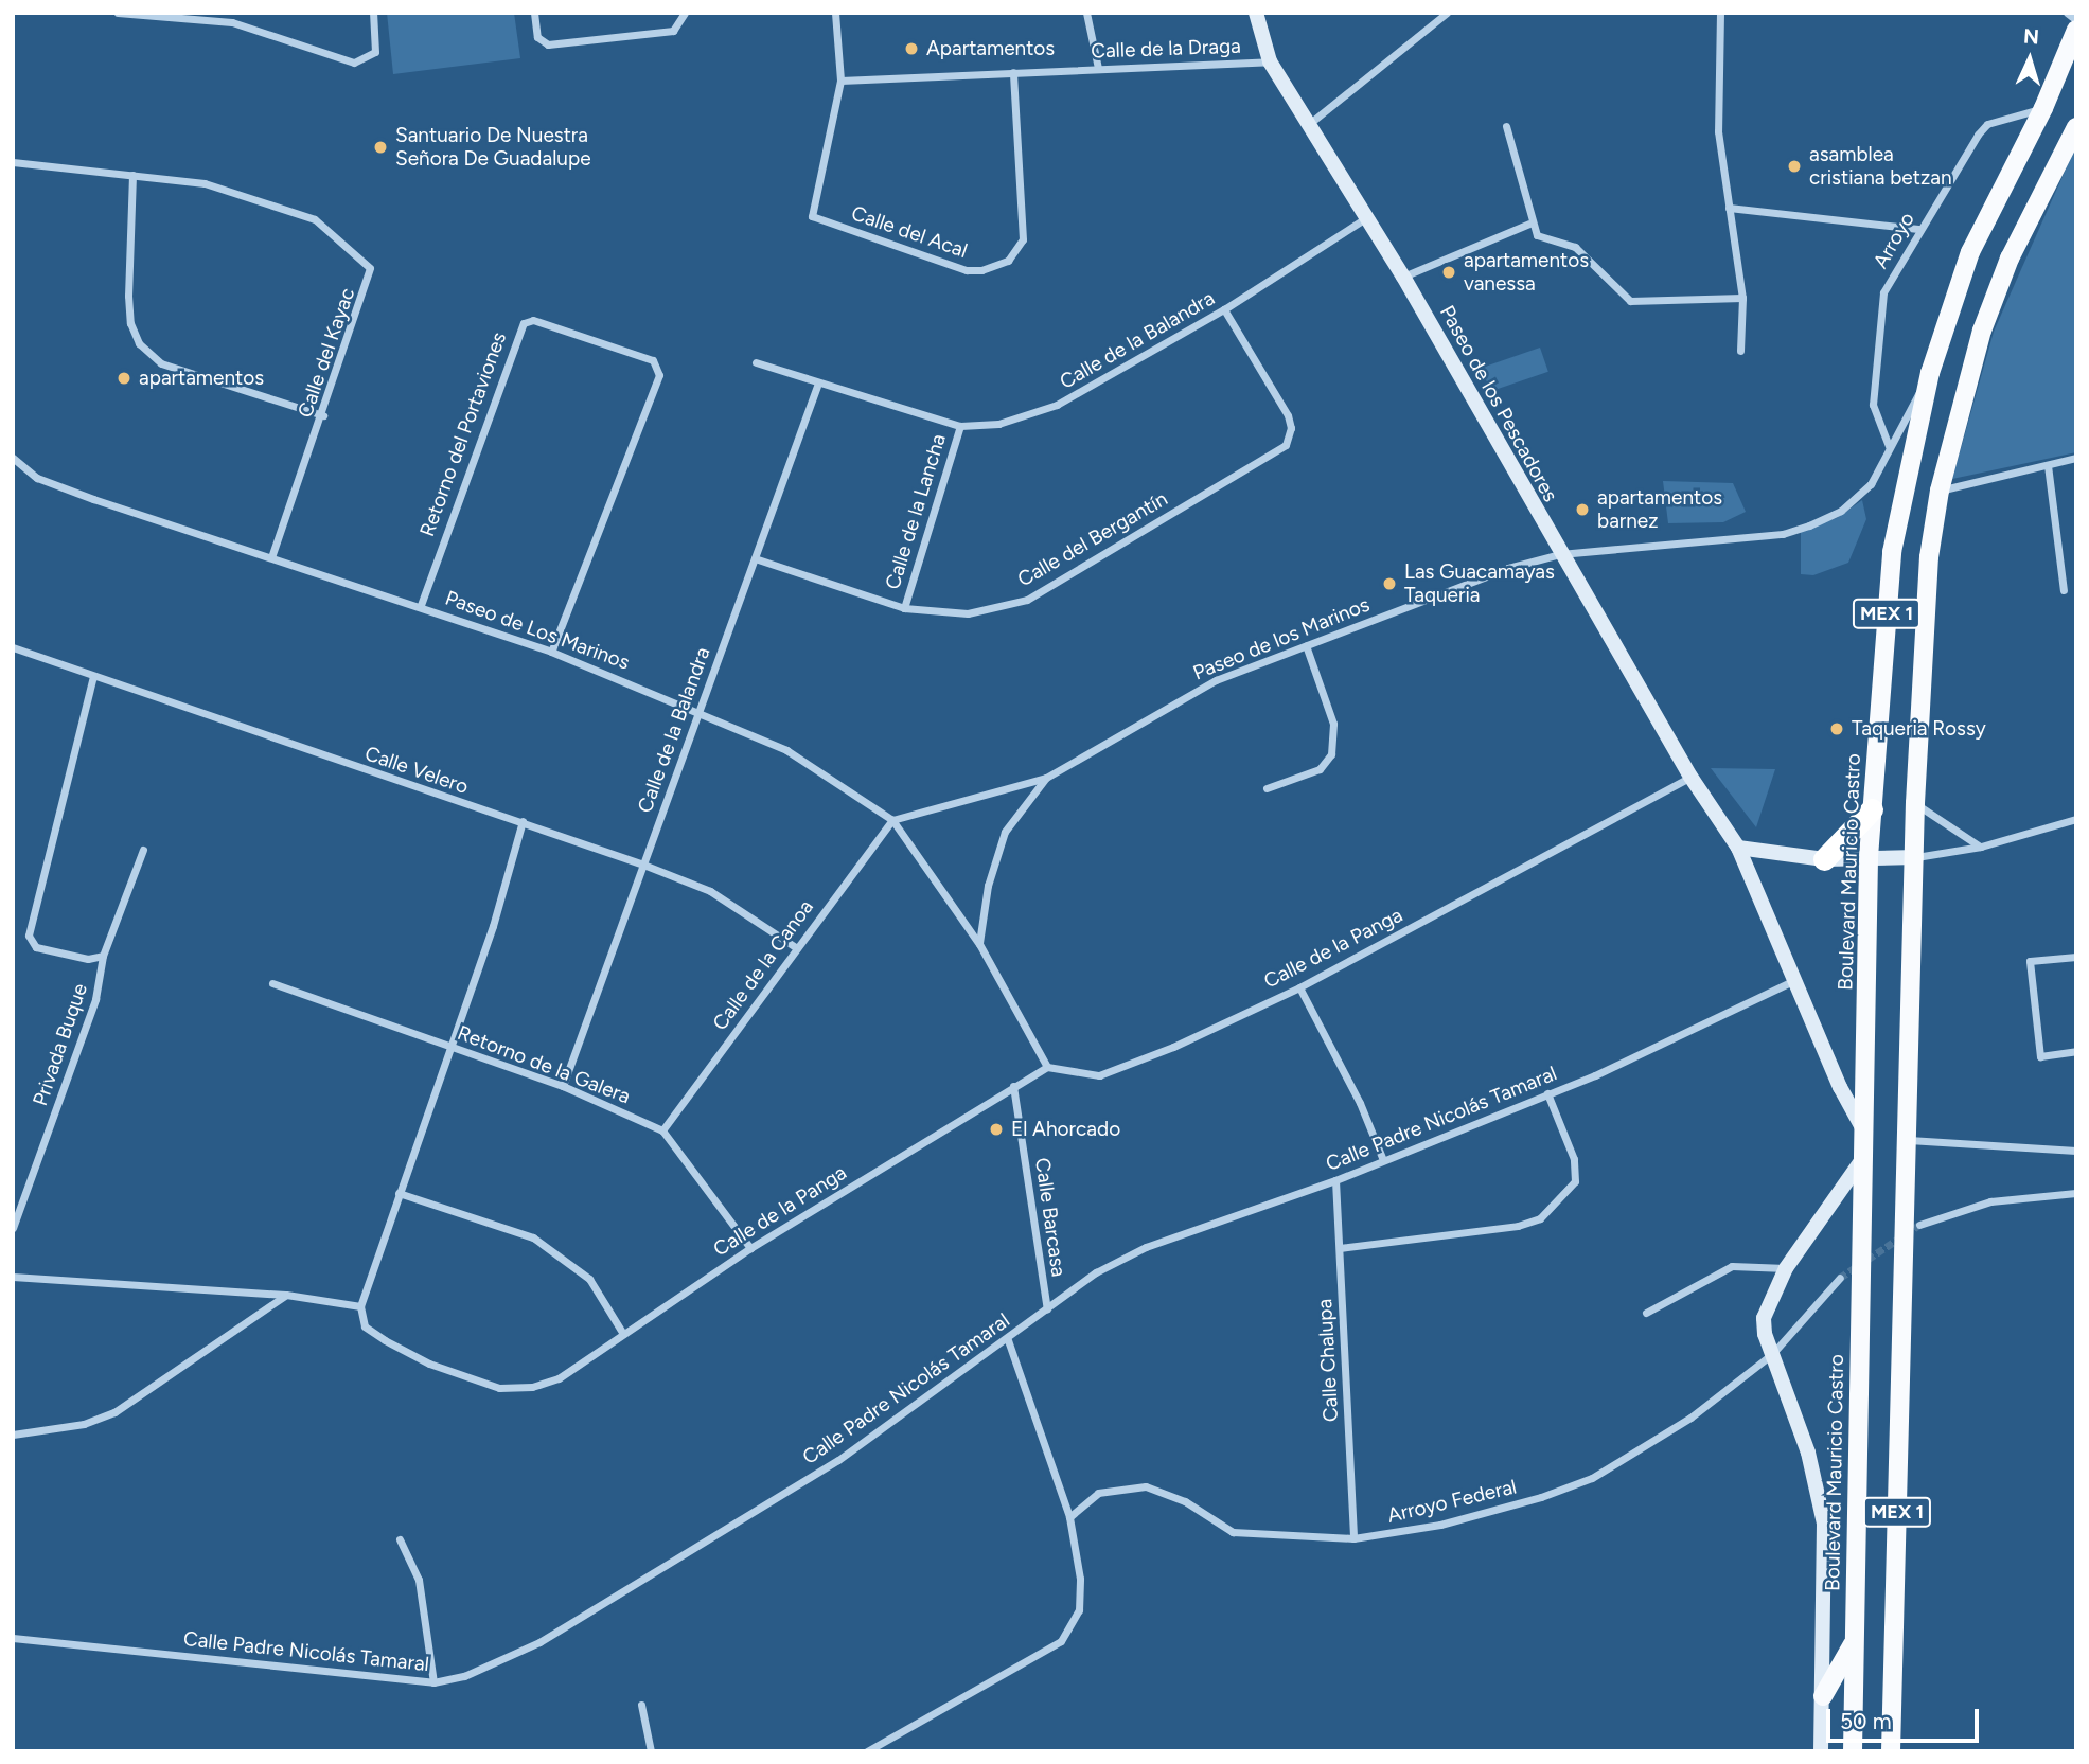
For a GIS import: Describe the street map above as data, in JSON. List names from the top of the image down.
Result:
{
  "streets": {
    "main road": ["MEX 1", "Boulevard Mauricio Castro"],
    "street": [
      "Calle de la Draga",
      "Calle del Acal",
      "Arroyo",
      "Calle de la Balandra",
      "Calle del Kayac",
      "Paseo de los Pescadores",
      "Retorno del Portaviones",
      "Calle de la Lancha",
      "Calle del Bergantín",
      "Paseo de Los Marinos",
      "Paseo de los Marinos",
      "Calle Velero",
      "Calle de la Panga",
      "Calle de la Canoa",
      "Privada Buque",
      "Retorno de la Galera",
      "Calle Padre Nicolás Tamaral",
      "Calle Barcasa",
      "Calle Chalupa",
      "Arroyo Federal"
    ]
  },
  "crossings": [
    ["Calle de la Draga", "Calle del Acal"],
    ["Calle de la Draga", "Paseo de los Pescadores"],
    ["Arroyo", "Paseo de los Marinos"],
    ["Arroyo", "Boulevard Mauricio Castro"],
    ["Calle de la Balandra", "Paseo de los Pescadores"],
    ["Calle de la Balandra", "Calle de la Lancha"],
    ["Calle de la Balandra", "Calle del Bergantín"],
    ["Calle de la Balandra", "Paseo de Los Marinos"],
    ["Calle de la Balandra", "Calle Velero"],
    ["Calle de la Balandra", "Retorno de la Galera"],
    ["Calle del Kayac", "Paseo de Los Marinos"],
    ["Paseo de los Pescadores", "Paseo de los Marinos"],
    ["Paseo de los Pescadores", "Boulevard Mauricio Castro"],
    ["Paseo de los Pescadores", "Calle de la Panga"],
    ["Paseo de los Pescadores", "Calle Padre Nicolás Tamaral"],
    ["Retorno del Portaviones", "Paseo de Los Marinos"],
    ["Calle de la Lancha", "Calle del Bergantín"],
    ["Paseo de Los Marinos", "Paseo de los Marinos"],
    ["Paseo de Los Marinos", "Calle de la Panga"],
    ["Paseo de Los Marinos", "Calle de la Canoa"],
    ["Paseo de los Marinos", "Boulevard Mauricio Castro"],
    ["Paseo de los Marinos", "Calle de la Canoa"],
    ["Calle Velero", "Calle de la Canoa"],
    ["Boulevard Mauricio Castro", "Arroyo Federal"],
    ["Calle de la Panga", "Retorno de la Galera"],
    ["Calle de la Panga", "Calle Barcasa"],
    ["Calle de la Canoa", "Retorno de la Galera"],
    ["Calle Padre Nicolás Tamaral", "Calle Barcasa"],
    ["Calle Padre Nicolás Tamaral", "Calle Chalupa"],
    ["Calle Chalupa", "Arroyo Federal"]
  ],
  "places": [
    "Apartamentos",
    "Santuario De Nuestra Señora De Guadalupe",
    "asamblea cristiana betzan",
    "apartamentos vanessa",
    "apartamentos",
    "apartamentos barnez",
    "Las Guacamayas Taqueria",
    "Taqueria Rossy",
    "El Ahorcado"
  ],
  "scale_bar": "50 m",
  "north": "top"
}
